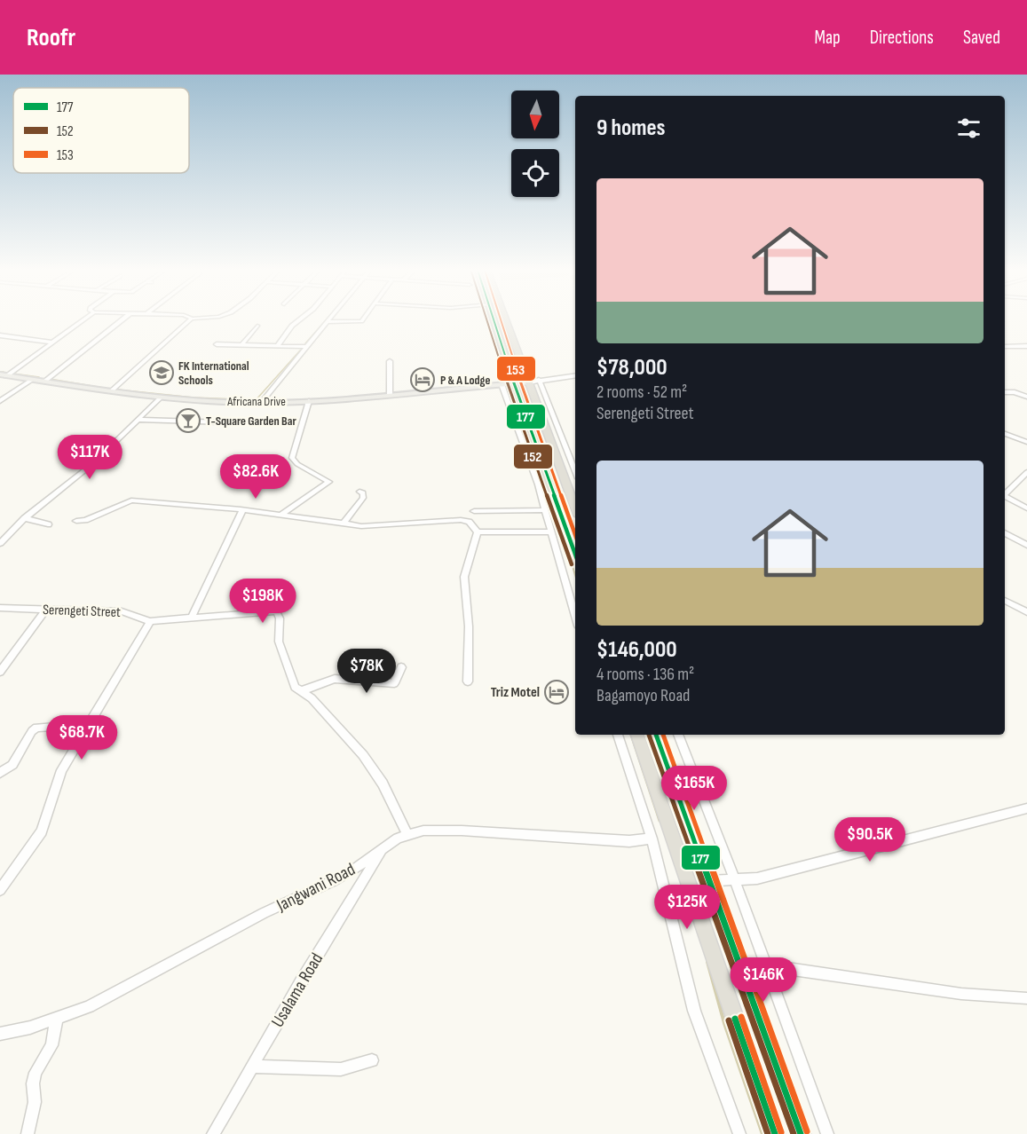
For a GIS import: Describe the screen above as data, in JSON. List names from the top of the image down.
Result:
{
  "streets": {
    "main road": ["Africana Drive"],
    "street": ["Serengeti Street", "Jangwani Road", "Usalama Road"]
  },
  "crossings": [
    ["Serengeti Street", "Jangwani Road"],
    ["Jangwani Road", "Usalama Road"]
  ],
  "places": {
    "school or university": ["FK International Schools"],
    "hotel": ["P & A Lodge", "Triz Motel"],
    "bar": ["T-Square Garden Bar"]
  },
  "lines": ["transit line 177", "transit line 152", "transit line 153"],
  "legend": ["177", "152", "153"],
  "north": "bottom",
  "page": {
    "header": "Roofr",
    "nav": ["Map", "Directions", "Saved"],
    "heading": "9 homes",
    "list": [
      {
        "name": "$78,000",
        "note": "2 rooms · 52 m² · Serengeti Street"
      },
      {
        "name": "$146,000",
        "note": "4 rooms · 136 m² · Bagamoyo Road"
      }
    ],
    "price": [
      "$117K",
      "$82.6K",
      "$198K",
      "$78K",
      "$68.7K",
      "$165K",
      "$90.5K",
      "$125K",
      "$146K"
    ]
  }
}
